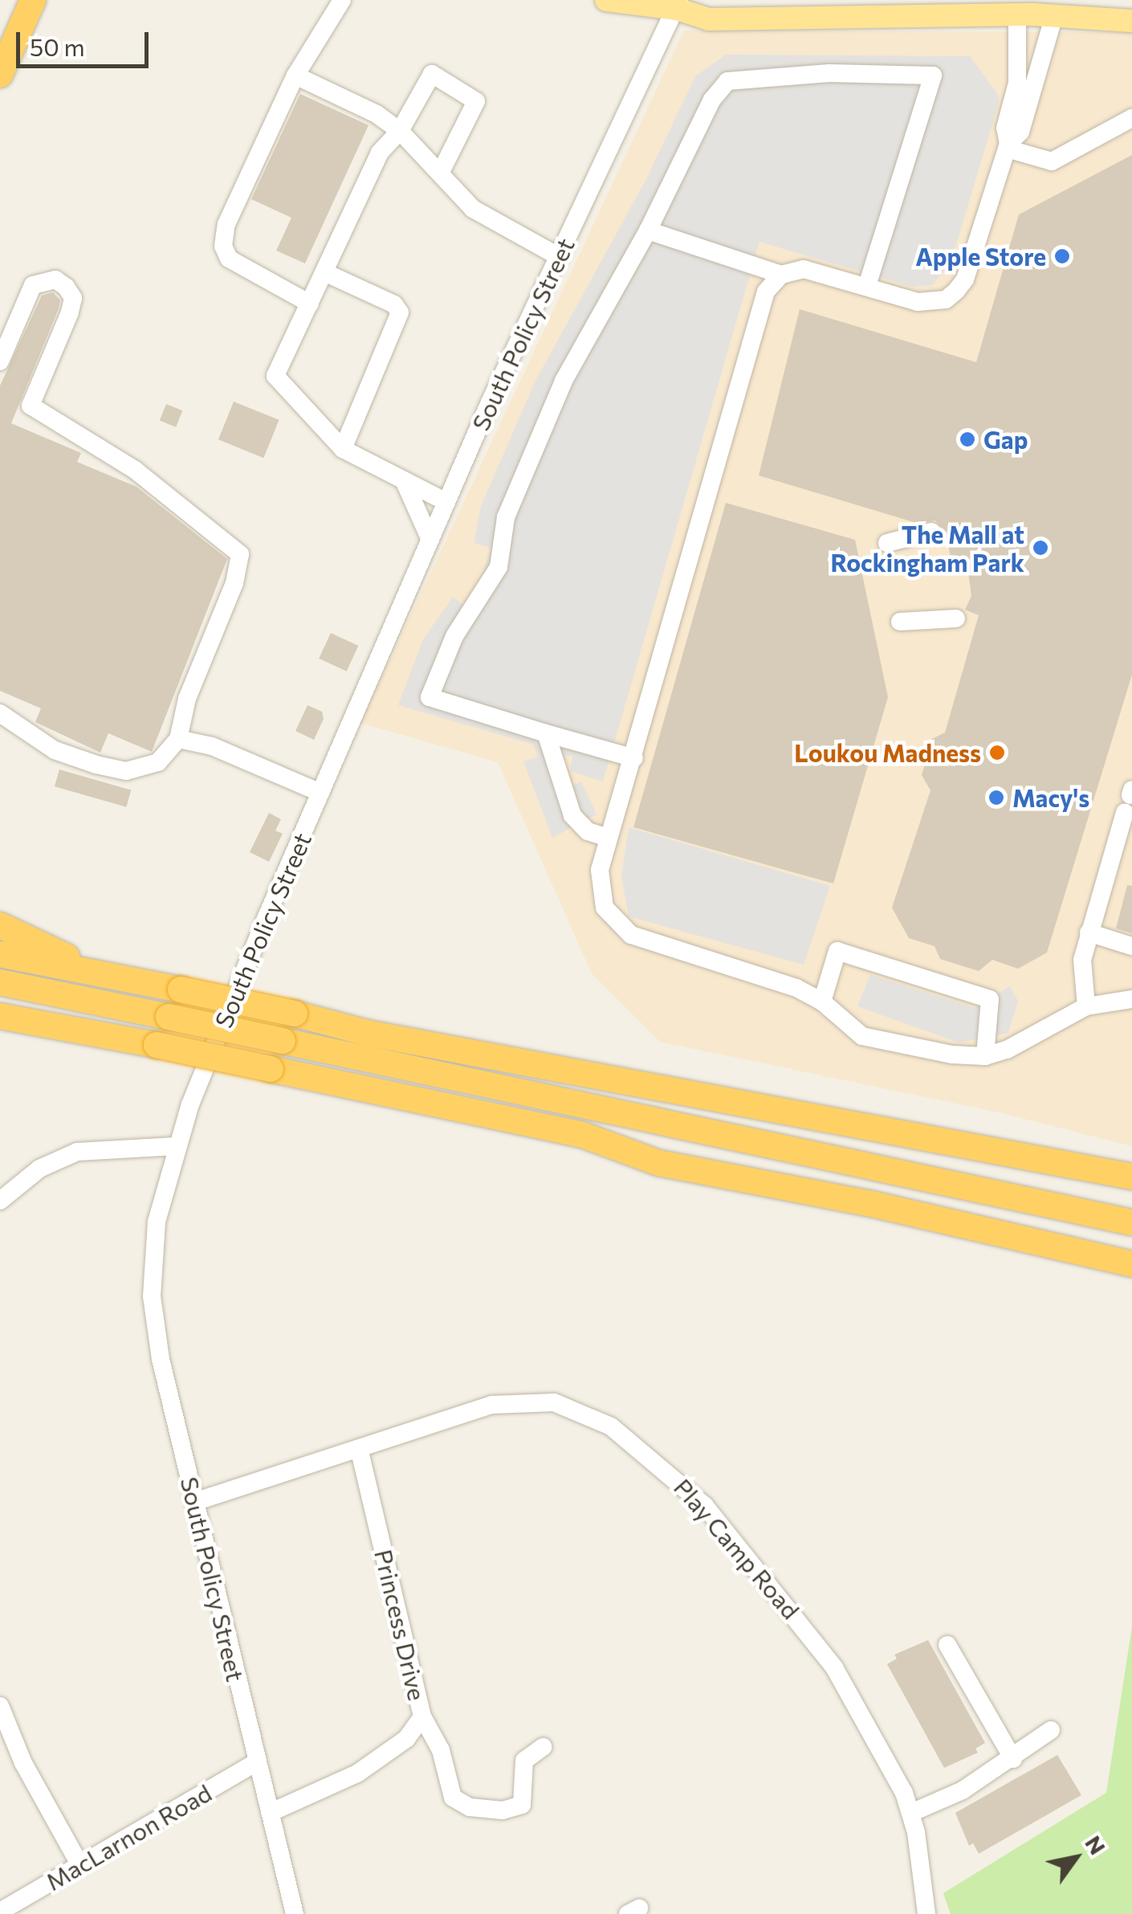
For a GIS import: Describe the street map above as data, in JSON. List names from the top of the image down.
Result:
{
  "streets": {
    "street": [
      "South Policy Street",
      "Play Camp Road",
      "Princess Drive",
      "MacLarnon Road"
    ]
  },
  "crossings": [
    ["South Policy Street", "Play Camp Road"],
    ["South Policy Street", "Princess Drive"],
    ["South Policy Street", "MacLarnon Road"],
    ["Play Camp Road", "Princess Drive"]
  ],
  "places": [
    "Apple Store",
    "Gap",
    "The Mall at Rockingham Park",
    "Loukou Madness",
    "Macy's"
  ],
  "scale_bar": "50 m",
  "north": "top right"
}
